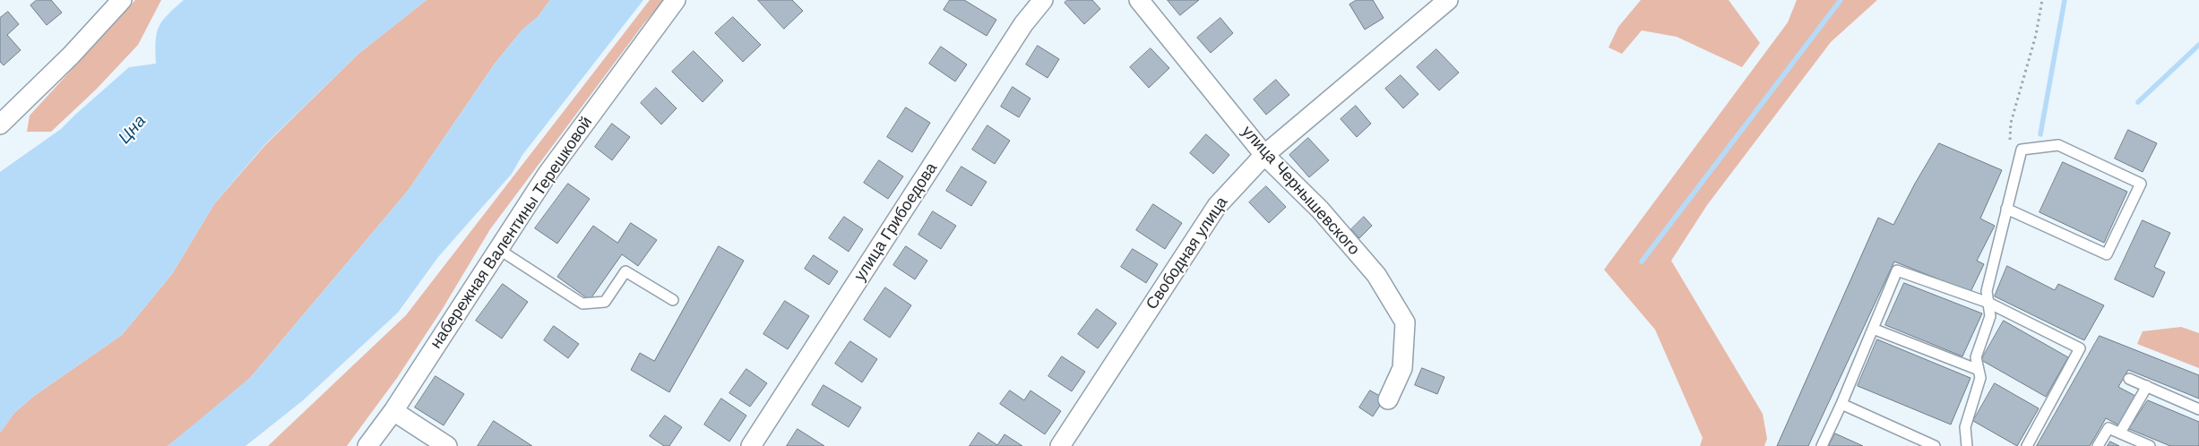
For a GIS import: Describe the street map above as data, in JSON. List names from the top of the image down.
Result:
{
  "streets": {
    "street": [
      "улица Чернышевского",
      "улица Грибоедова",
      "набережная Валентины Терешковой",
      "Свободная улица"
    ]
  },
  "crossings": [
    ["улица Чернышевского", "Свободная улица"]
  ],
  "water": ["Цна"]
}
